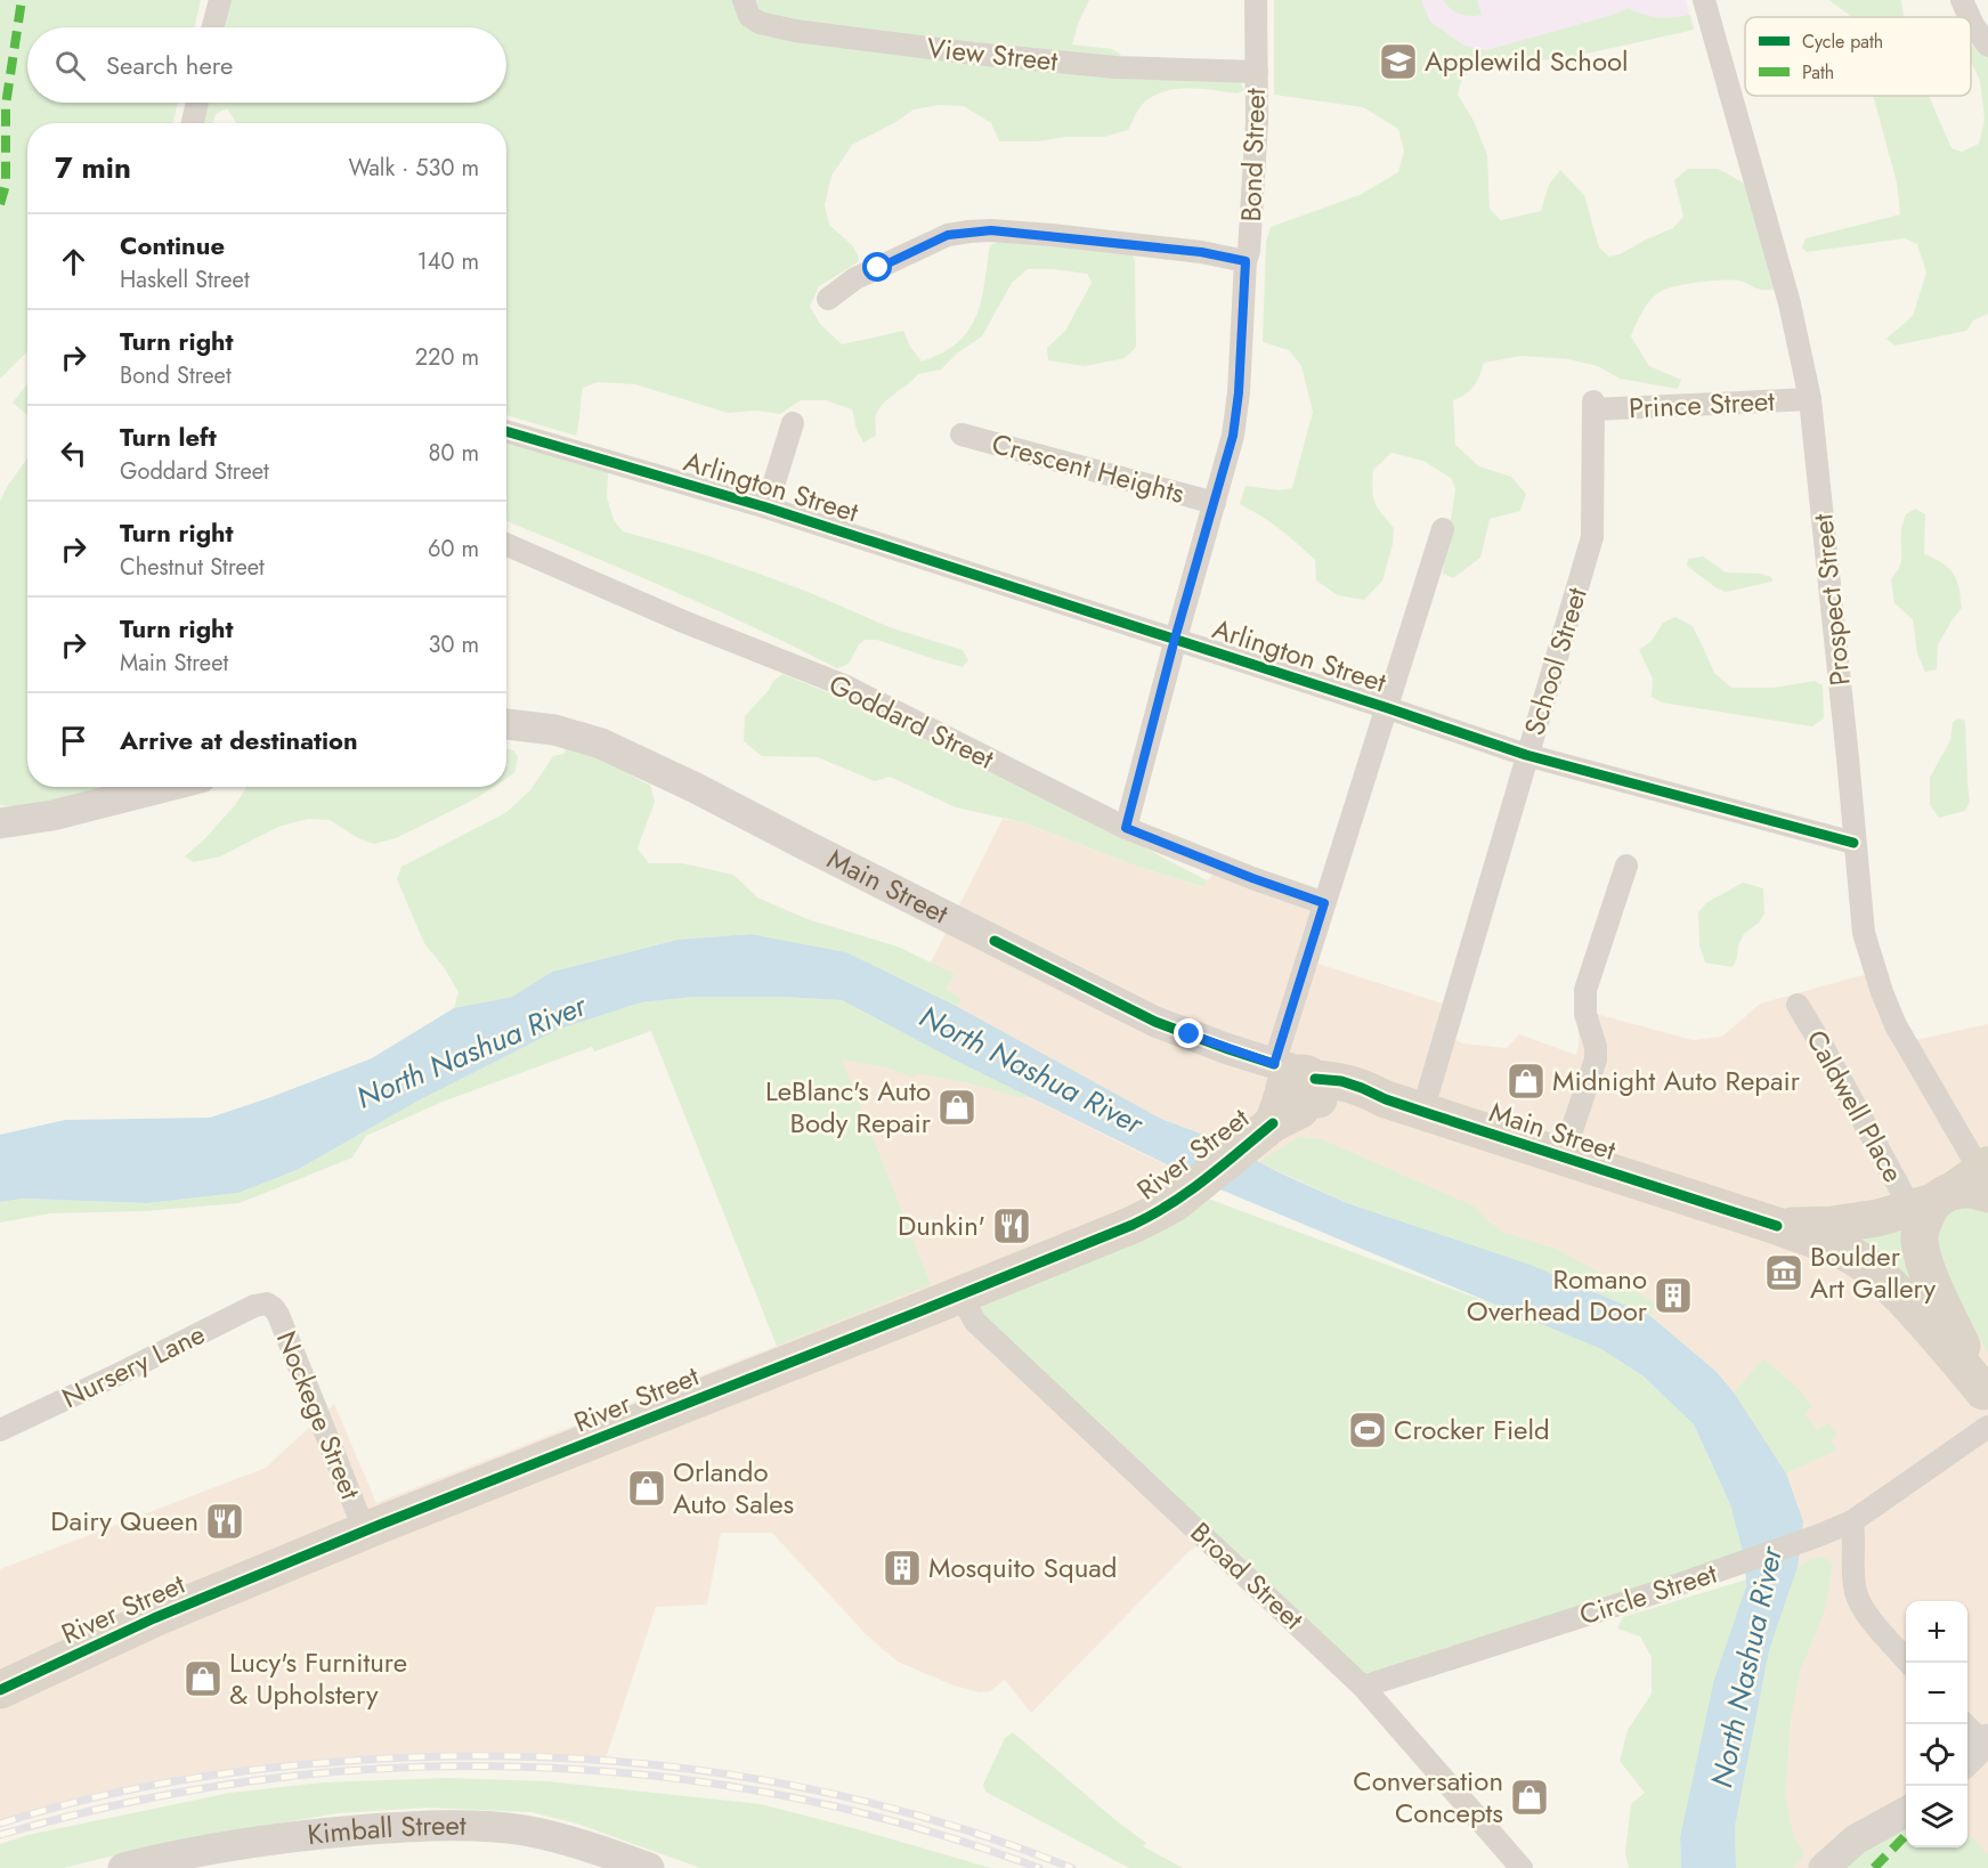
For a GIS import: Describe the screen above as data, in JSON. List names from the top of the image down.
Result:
{
  "streets": {
    "highway": ["Main Street", "River Street"],
    "main road": ["Kimball Street"],
    "street": [
      "View Street",
      "Bond Street",
      "Prince Street",
      "Crescent Heights",
      "Arlington Street",
      "Prospect Street",
      "School Street",
      "Goddard Street",
      "Caldwell Place",
      "Nursery Lane",
      "Nockege Street",
      "Broad Street",
      "Circle Street"
    ]
  },
  "crossings": [
    ["View Street", "Bond Street"],
    ["Bond Street", "Crescent Heights"],
    ["Bond Street", "Arlington Street"],
    ["Bond Street", "Goddard Street"],
    ["Prince Street", "Prospect Street"],
    ["Prince Street", "School Street"],
    ["Arlington Street", "Prospect Street"],
    ["Arlington Street", "School Street"],
    ["Prospect Street", "Main Street"],
    ["School Street", "Main Street"],
    ["Main Street", "Caldwell Place"],
    ["Main Street", "River Street"],
    ["Main Street", "Circle Street"],
    ["River Street", "Nockege Street"],
    ["River Street", "Broad Street"],
    ["Nursery Lane", "Nockege Street"],
    ["Broad Street", "Circle Street"]
  ],
  "water": ["North Nashua River"],
  "places": {
    "school or university": ["Applewild School"],
    "shop": [
      "Midnight Auto Repair",
      "LeBlanc's Auto Body Repair",
      "Orlando Auto Sales",
      "Lucy's Furniture & Upholstery",
      "Conversation Concepts"
    ],
    "restaurant": ["Dunkin'", "Dairy Queen"],
    "museum": ["Boulder Art Gallery"],
    "building": ["Romano Overhead Door", "Mosquito Squad"],
    "sports": ["Crocker Field"]
  },
  "legend": ["Cycle path", "Path"],
  "page": {
    "search": "Search here",
    "heading": ["7 min", "Walk · 530 m"],
    "list": [
      ["Continue", "Haskell Street", "140 m"],
      ["Turn right", "Bond Street", "220 m"],
      ["Turn left", "Goddard Street", "80 m"],
      ["Turn right", "Chestnut Street", "60 m"],
      ["Turn right", "Main Street", "30 m"],
      "Arrive at destination"
    ],
    "map_buttons": ["+", "−"]
  }
}
